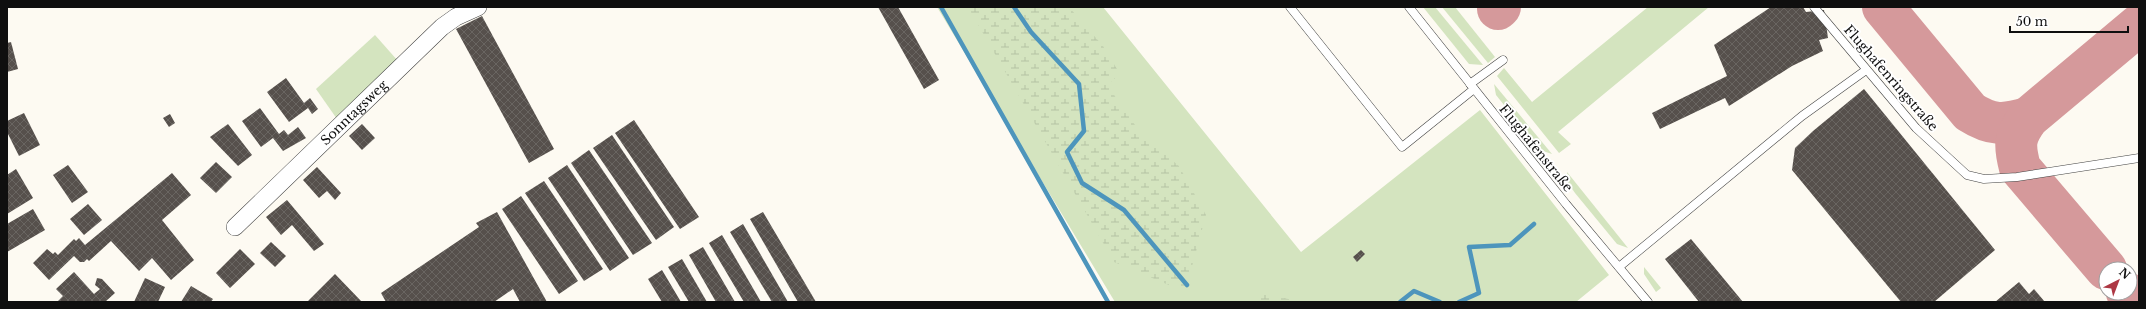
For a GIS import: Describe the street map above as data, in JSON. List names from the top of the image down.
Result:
{
  "streets": {
    "street": ["Sonntagsweg"],
    "lane": ["Flughafenringstraße", "Flughafenstraße"]
  },
  "scale_bar": "50 m",
  "north": "top right"
}
